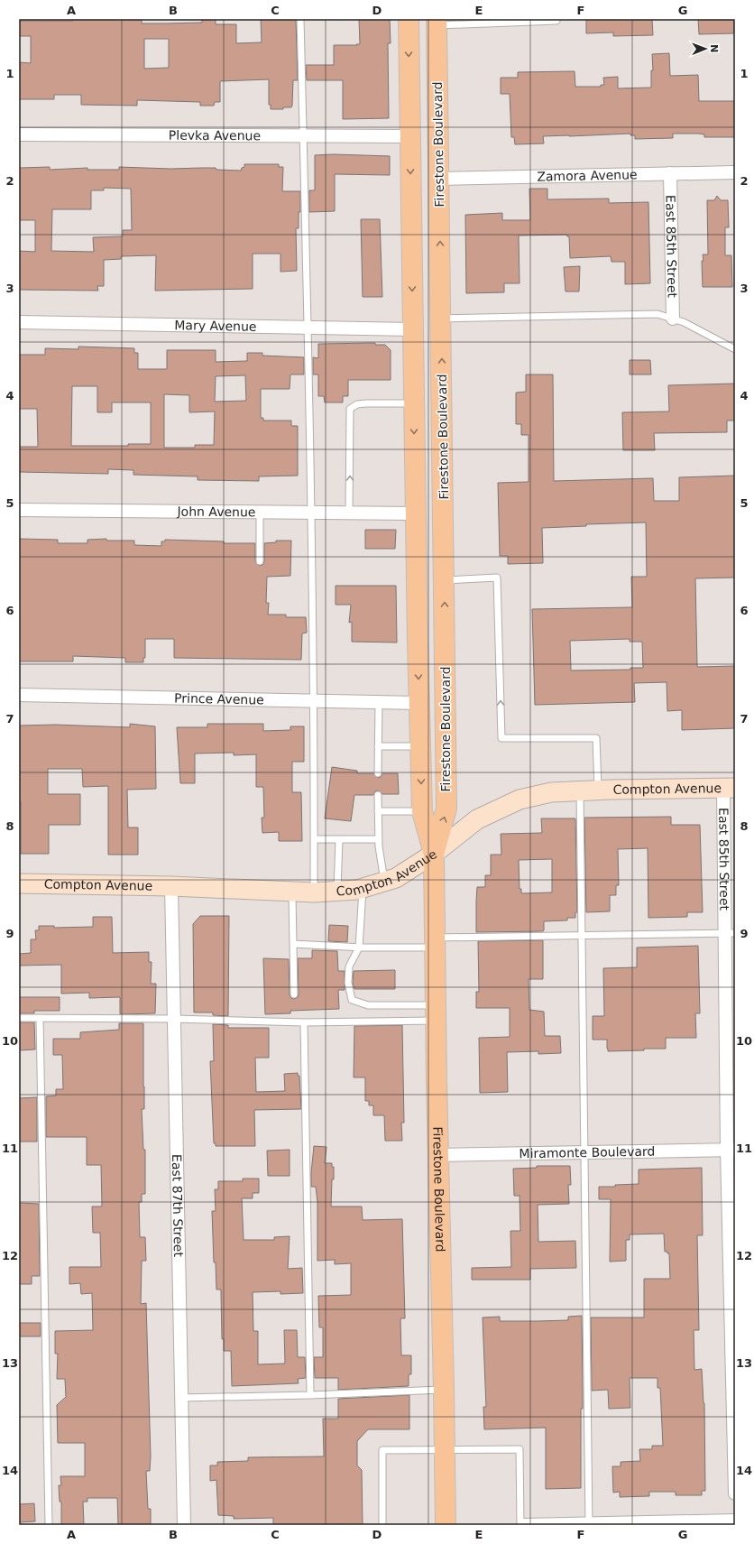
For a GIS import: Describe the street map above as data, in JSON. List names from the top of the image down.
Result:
{
  "streets": {
    "main road": ["Firestone Boulevard", "Compton Avenue"],
    "street": [
      "Plevka Avenue",
      "Zamora Avenue",
      "East 85th Street",
      "Mary Avenue",
      "John Avenue",
      "Prince Avenue",
      "Miramonte Boulevard",
      "East 87th Street"
    ]
  },
  "crossings": [
    ["Plevka Avenue", "Firestone Boulevard"],
    ["Firestone Boulevard", "Zamora Avenue"],
    ["Firestone Boulevard", "Mary Avenue"],
    ["Firestone Boulevard", "John Avenue"],
    ["Firestone Boulevard", "Prince Avenue"],
    ["Firestone Boulevard", "Compton Avenue"],
    ["Firestone Boulevard", "Miramonte Boulevard"],
    ["Zamora Avenue", "East 85th Street"],
    ["East 85th Street", "Compton Avenue"],
    ["East 85th Street", "Miramonte Boulevard"],
    ["Compton Avenue", "East 87th Street"]
  ],
  "north": "right",
  "grid": {
    "columns": [
      "A",
      "B",
      "C",
      "D",
      "E",
      "F",
      "G"
    ],
    "rows": [
      "1",
      "2",
      "3",
      "4",
      "5",
      "6",
      "7",
      "8",
      "9",
      "10",
      "11",
      "12",
      "13",
      "14"
    ]
  }
}
